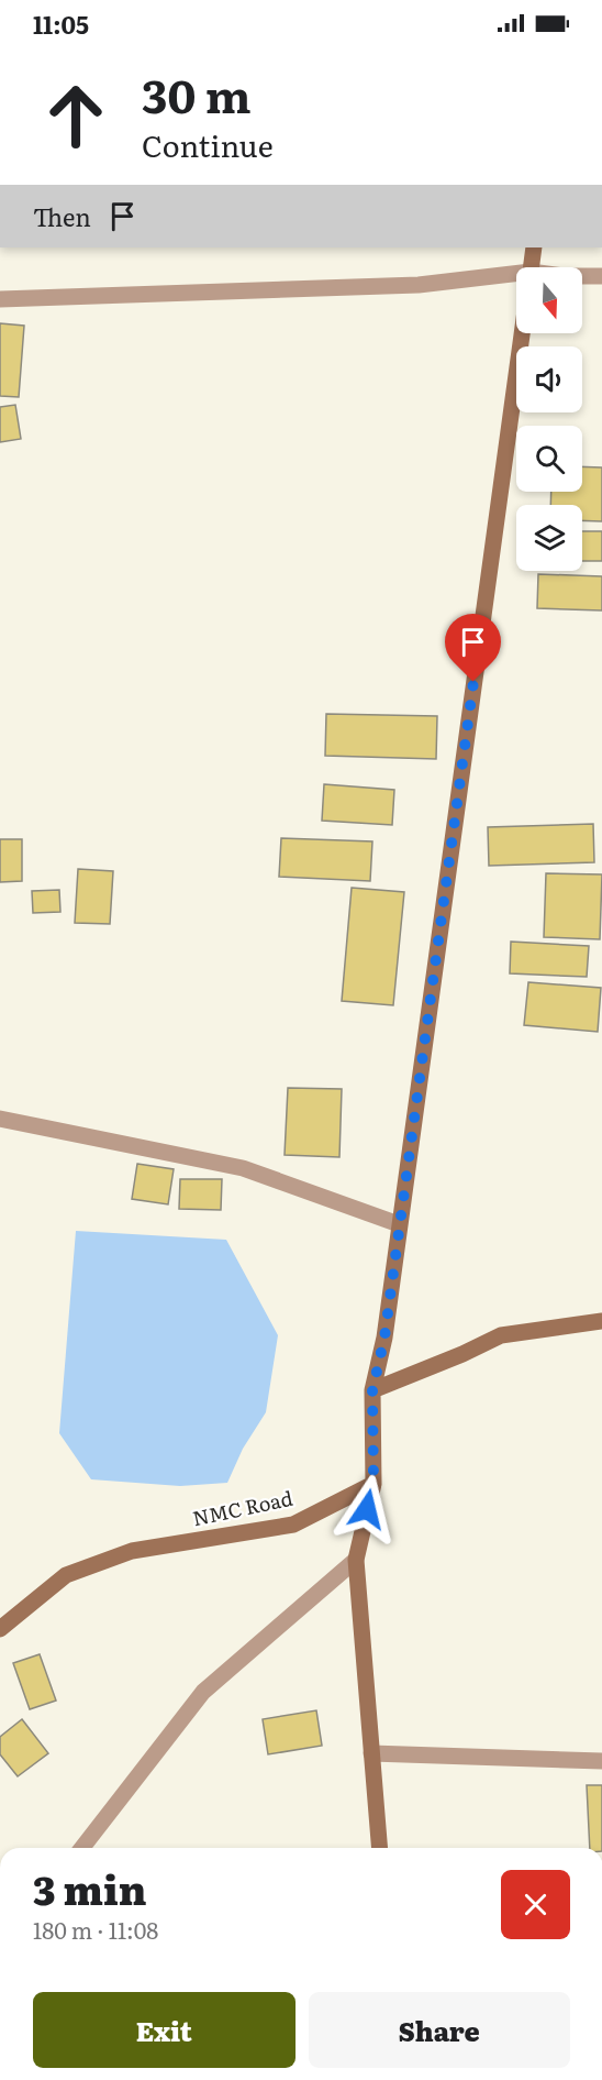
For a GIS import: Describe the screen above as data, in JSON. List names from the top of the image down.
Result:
{
  "streets": {
    "street": ["NMC Road"]
  },
  "north": "bottom",
  "page": {
    "status": "11:05",
    "turn": ["30 m", "Continue"],
    "then": "Then",
    "heading": ["3 min", "180 m · 11:08"],
    "buttons": ["Exit", "Share"]
  }
}
